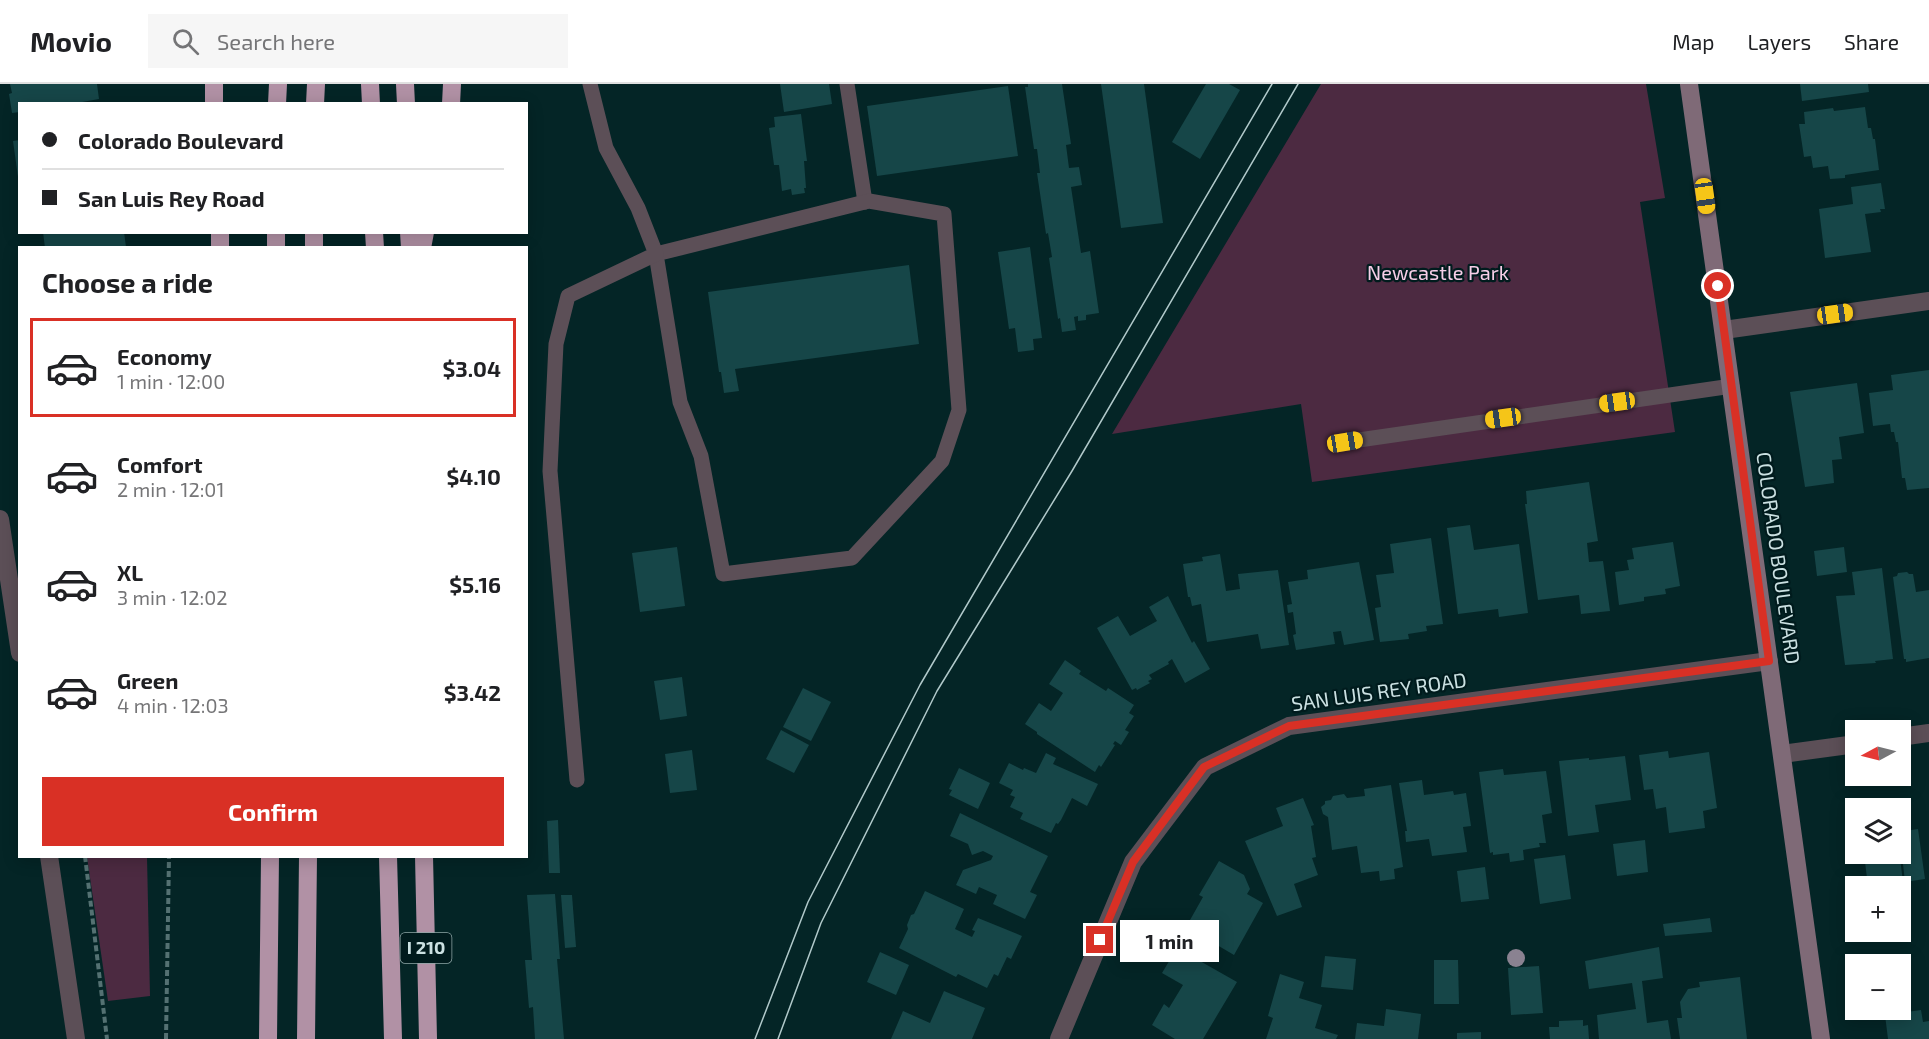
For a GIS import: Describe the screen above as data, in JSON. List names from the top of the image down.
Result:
{
  "streets": {
    "highway": ["I 210"],
    "street": ["COLORADO BOULEVARD", "SAN LUIS REY ROAD"]
  },
  "crossings": [
    ["COLORADO BOULEVARD", "SAN LUIS REY ROAD"]
  ],
  "parks": ["Newcastle Park"],
  "north": "left",
  "page": {
    "header": "Movio",
    "search": "Search here",
    "nav": ["Map", "Layers", "Share"],
    "banner": ["Colorado Boulevard", "San Luis Rey Road"],
    "heading": "Choose a ride",
    "list": [
      {
        "name": "Economy",
        "note": "1 min · 12:00",
        "value": "$3.04"
      },
      {
        "name": "Comfort",
        "note": "2 min · 12:01",
        "value": "$4.10"
      },
      {
        "name": "XL",
        "note": "3 min · 12:02",
        "value": "$5.16"
      },
      {
        "name": "Green",
        "note": "4 min · 12:03",
        "value": "$3.42"
      }
    ],
    "map_buttons": ["+", "−"],
    "buttons": "Confirm",
    "bubble": "1 min"
  }
}
